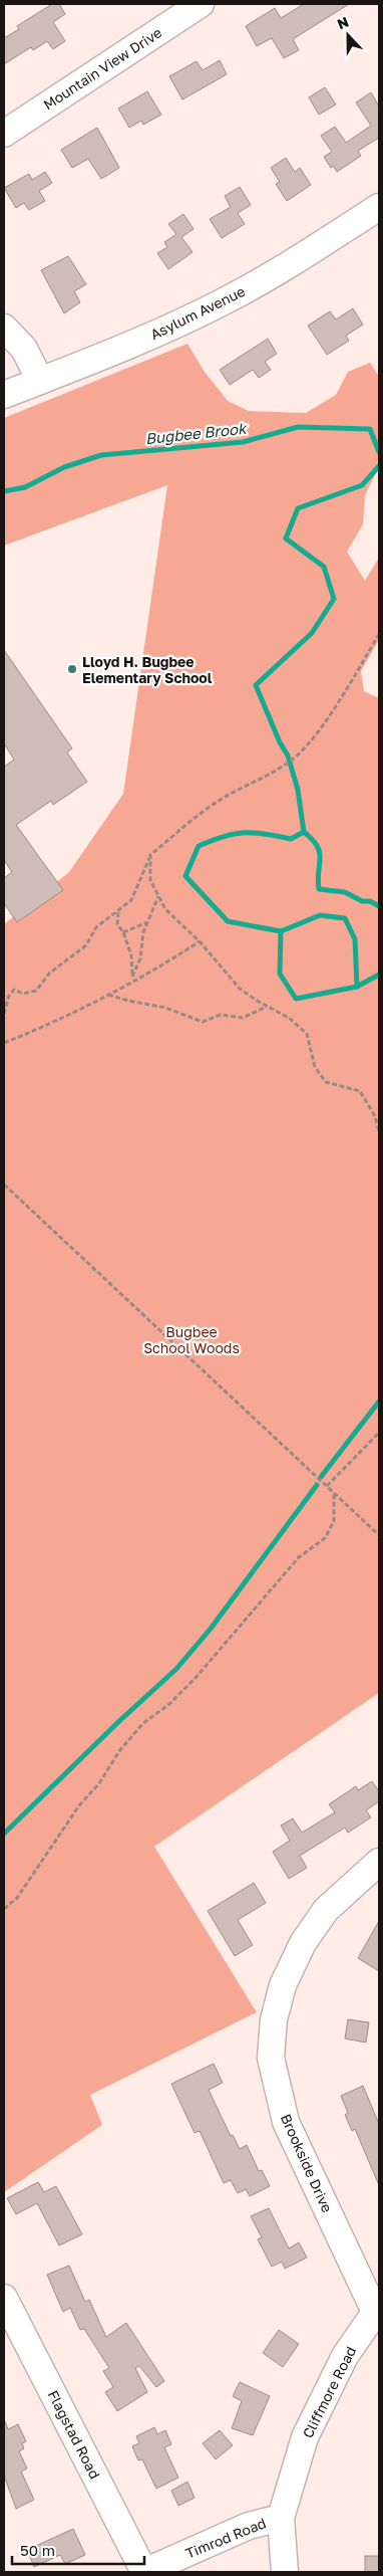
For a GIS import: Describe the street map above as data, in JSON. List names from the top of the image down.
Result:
{
  "streets": {
    "street": [
      "Mountain View Drive",
      "Asylum Avenue",
      "Brookside Drive",
      "Cliffmore Road",
      "Flagstad Road",
      "Timrod Road"
    ]
  },
  "crossings": [
    ["Brookside Drive", "Cliffmore Road"],
    ["Cliffmore Road", "Timrod Road"],
    ["Flagstad Road", "Timrod Road"]
  ],
  "water": ["Bugbee Brook"],
  "parks": ["Bugbee School Woods"],
  "places": ["Lloyd H. Bugbee Elementary School"],
  "scale_bar": "50 m",
  "north": "top"
}
